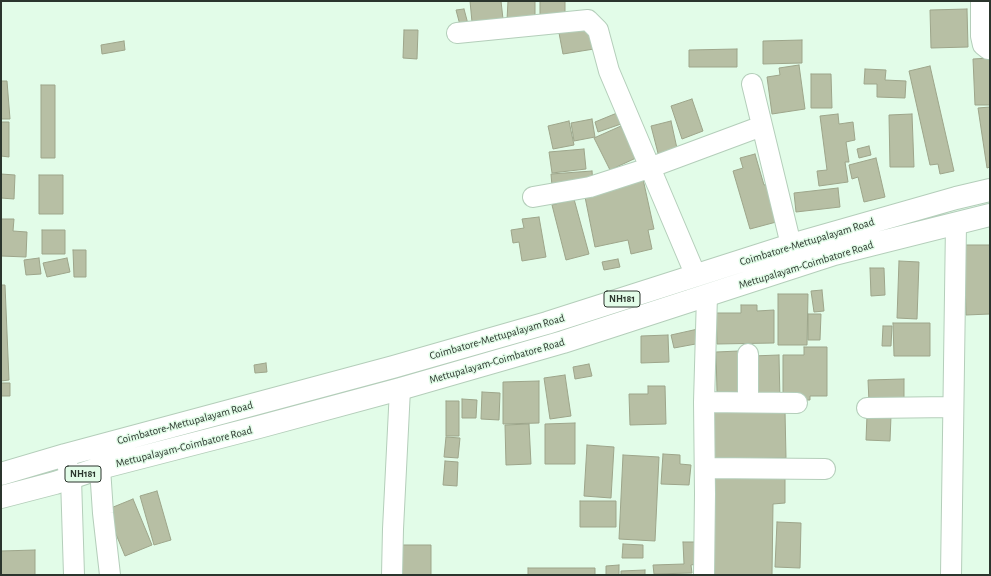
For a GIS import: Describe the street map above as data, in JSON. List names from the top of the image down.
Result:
{
  "streets": {
    "highway": ["Coimbatore-Mettupalayam Road", "Mettupalayam-Coimbatore Road", "NH181"]
  }
}
